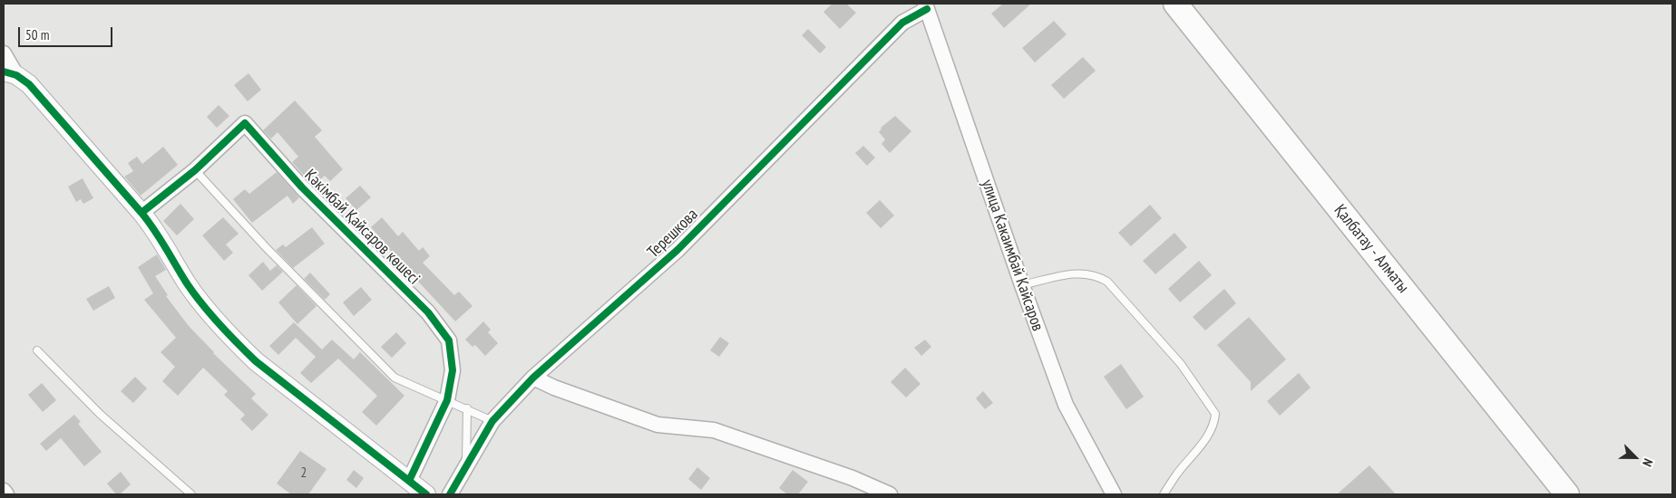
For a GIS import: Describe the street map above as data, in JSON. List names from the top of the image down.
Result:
{
  "streets": {
    "highway": ["Қалбатау - Алматы"],
    "street": ["Кәкімбай Қайсаров көшесі", "Терешкова", "улица Какаимбай Кайсаров"]
  },
  "crossings": [
    ["Терешкова", "улица Какаимбай Кайсаров"]
  ],
  "house_numbers": ["2"],
  "scale_bar": "50 m",
  "north": "bottom right"
}
